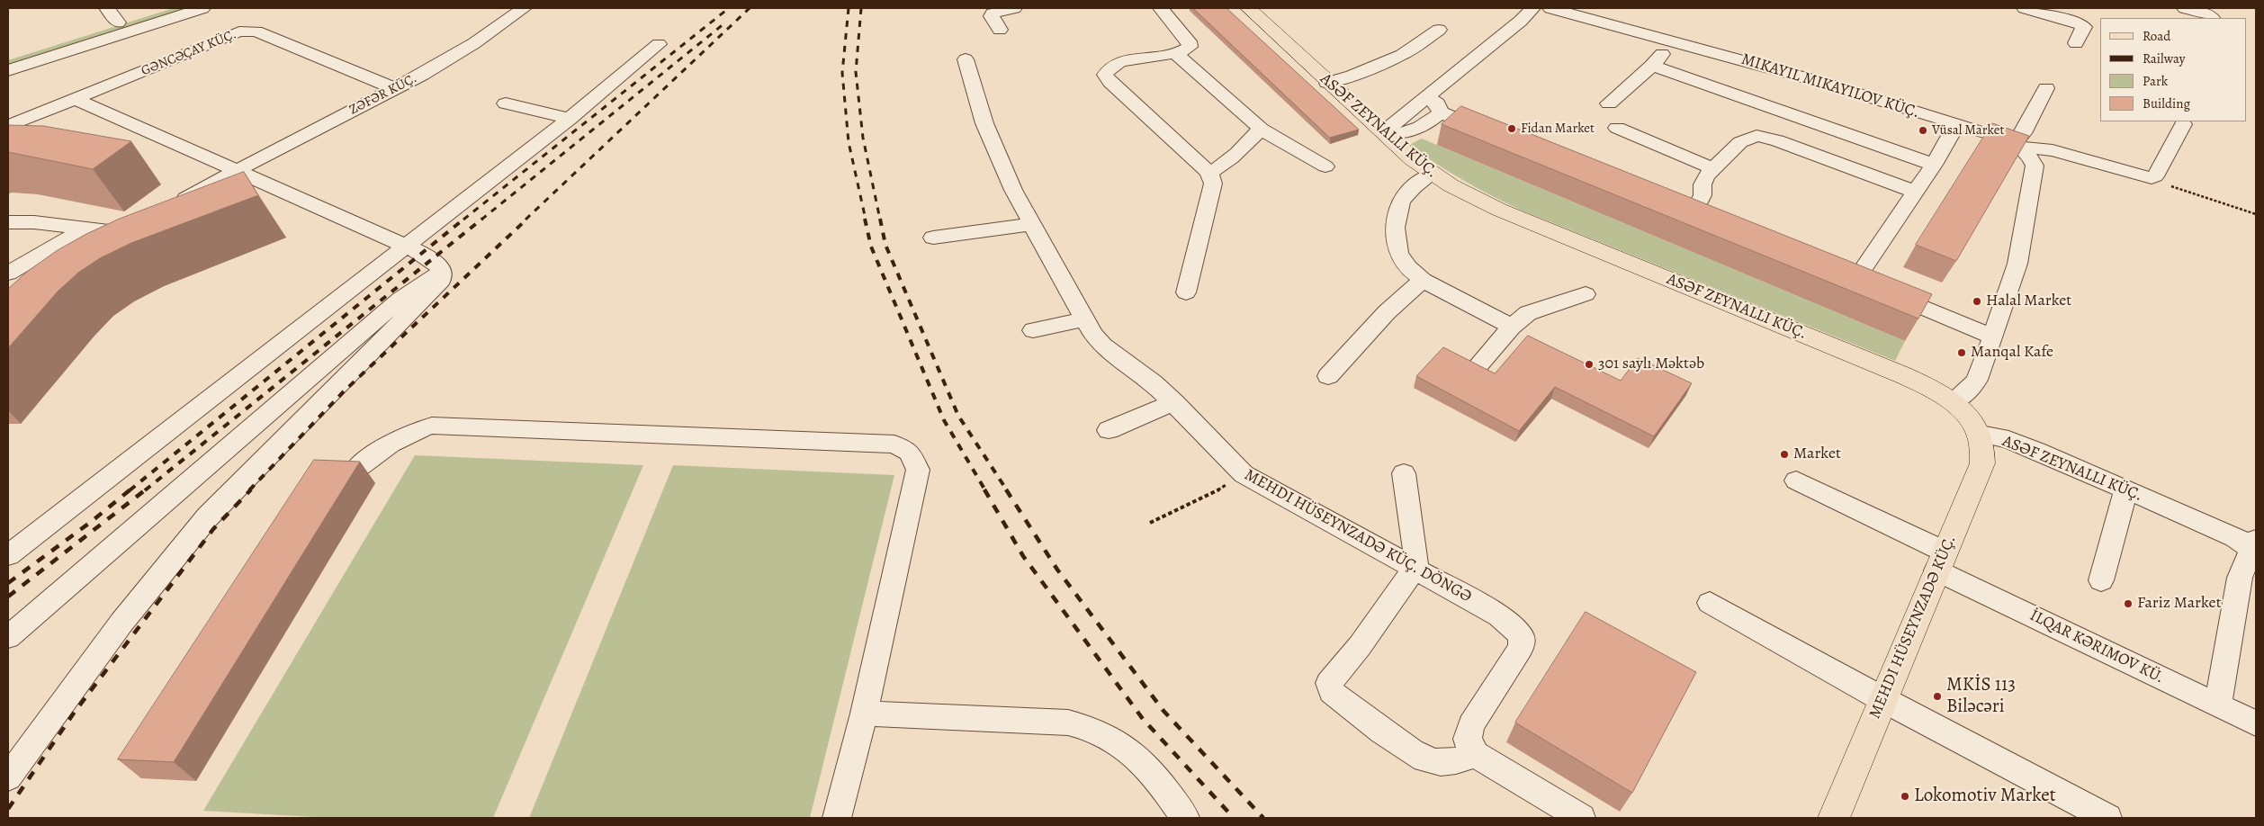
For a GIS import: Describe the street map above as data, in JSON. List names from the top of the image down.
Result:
{
  "streets": {
    "main road": ["MEHDI HÜSEYNZADƏ KÜÇ."],
    "street": [
      "GƏNCƏÇAY KÜÇ.",
      "ZƏFƏR KÜÇ.",
      "MEHDI HÜSEYNZADƏ KÜÇ. DÖNGƏ",
      "İLQAR KƏRIMOV KÜ."
    ]
  },
  "crossings": [
    ["GƏNCƏÇAY KÜÇ.", "ZƏFƏR KÜÇ."],
    ["MEHDI HÜSEYNZADƏ KÜÇ.", "İLQAR KƏRIMOV KÜ."]
  ],
  "places": [
    "Fidan Market",
    "Vüsal Market",
    "Halal Market",
    "Manqal Kafe",
    "301 saylı Məktəb",
    "Market",
    "Fariz Market",
    "MKİS 113 Biləcəri",
    "Lokomotiv Market"
  ],
  "legend": [
    "Road",
    "Railway",
    "Park",
    "Building"
  ]
}
